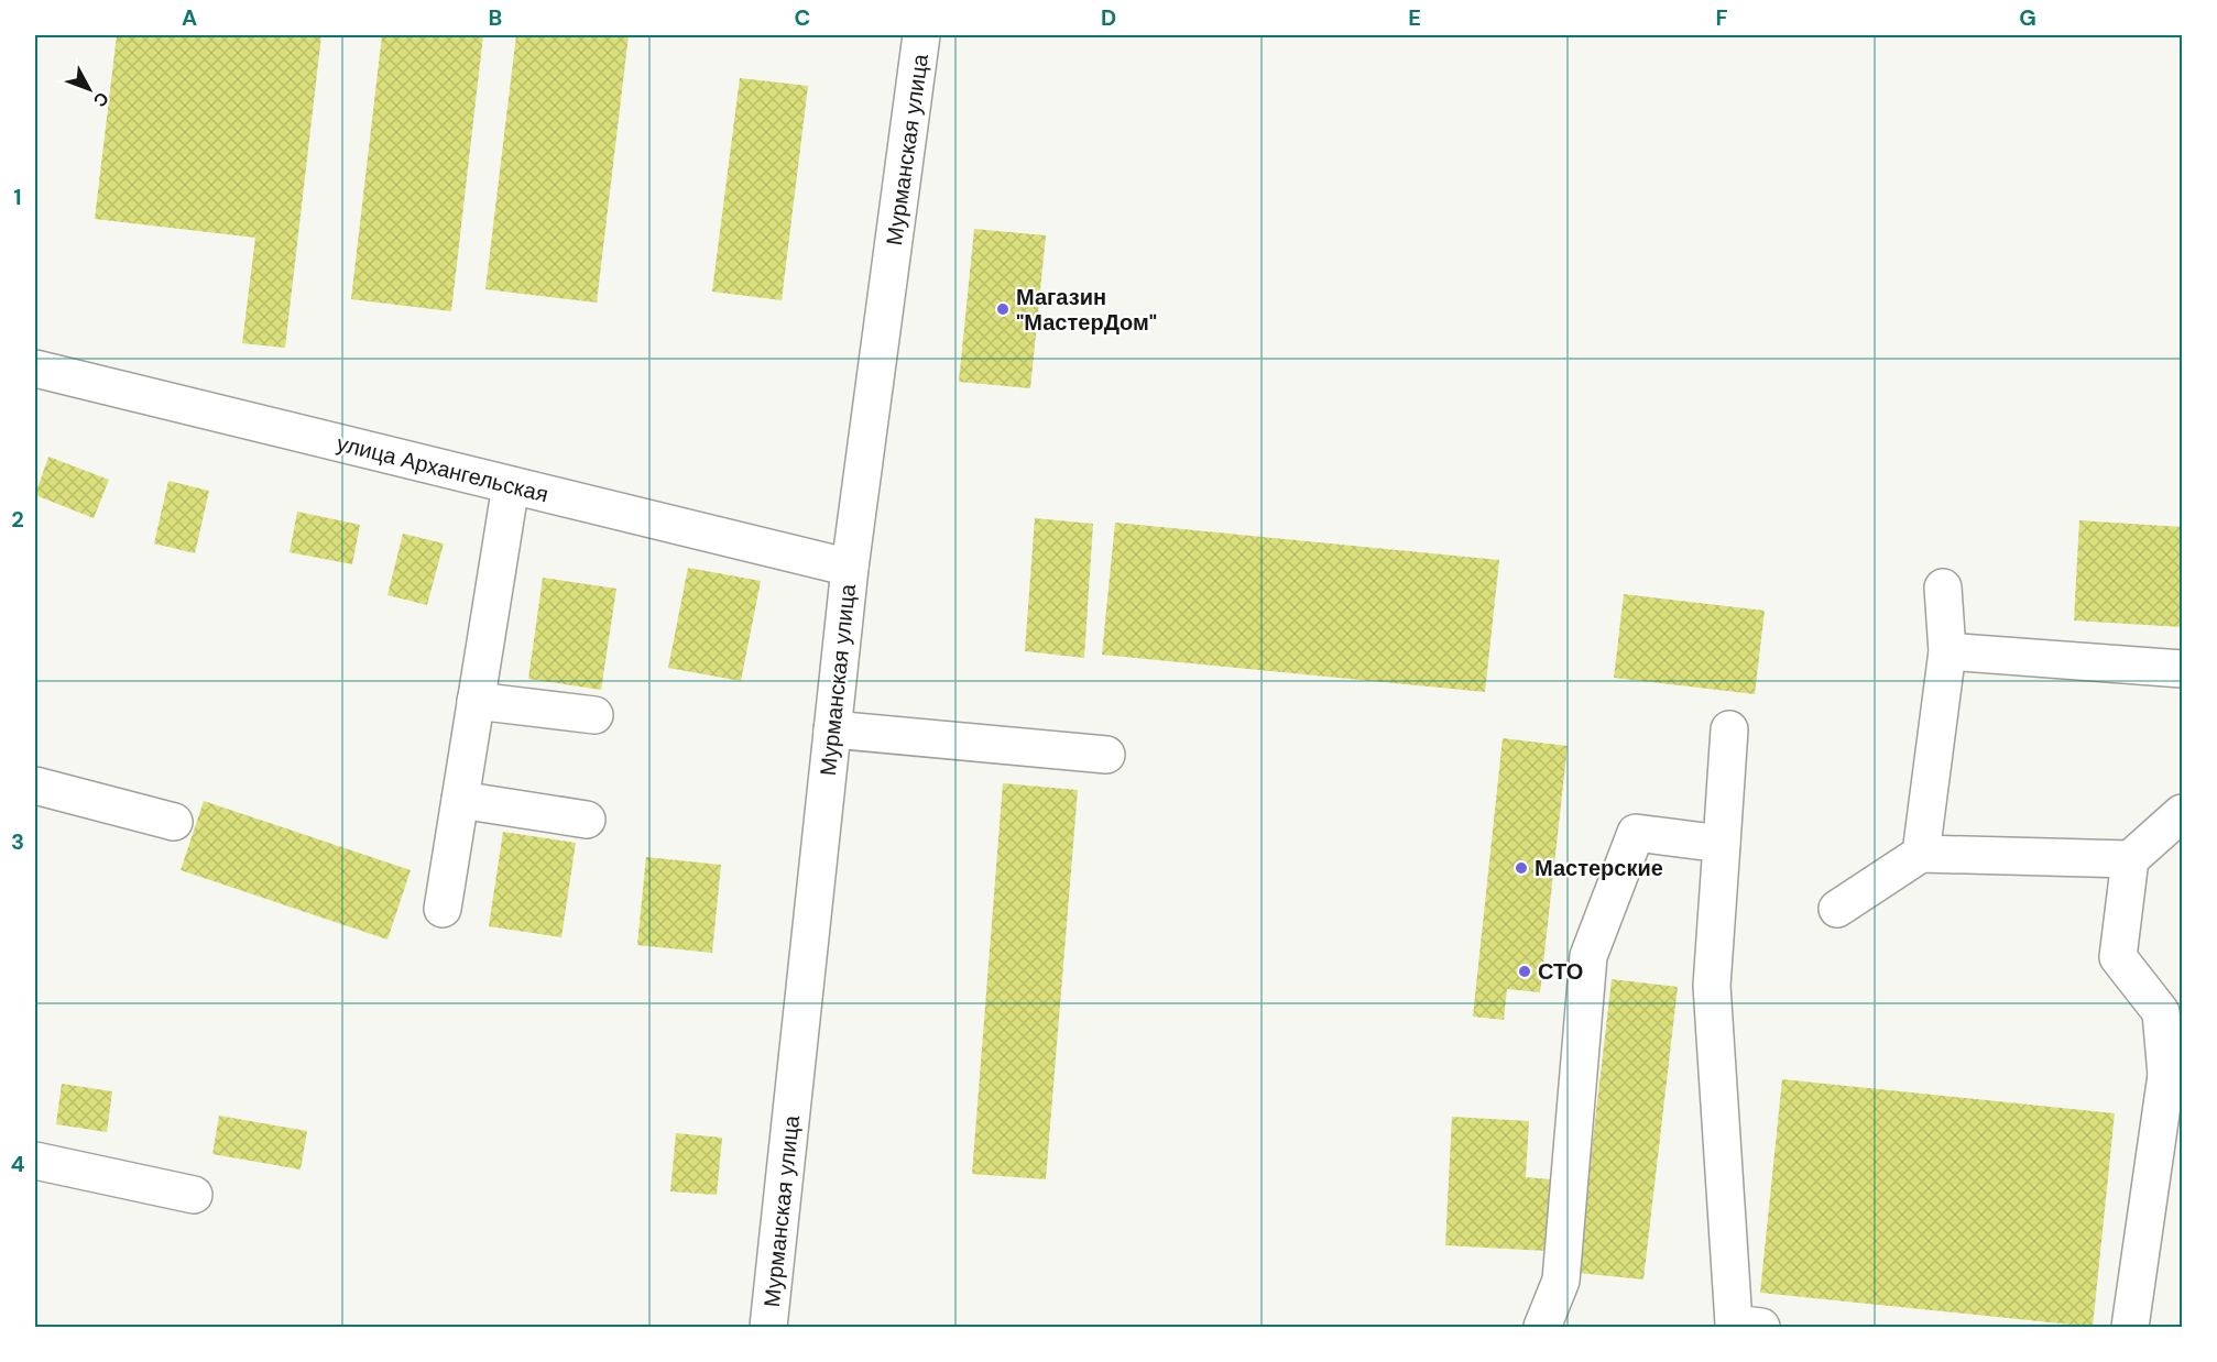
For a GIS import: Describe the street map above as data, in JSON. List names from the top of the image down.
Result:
{
  "streets": {
    "street": ["Мурманская улица", "улица Архангельская"]
  },
  "crossings": [
    ["Мурманская улица", "улица Архангельская"]
  ],
  "places": ["Магазин \"МастерДом\"", "Мастерские", "СТО"],
  "north": "bottom right",
  "grid": {
    "columns": [
      "A",
      "B",
      "C",
      "D",
      "E",
      "F",
      "G"
    ],
    "rows": [
      "1",
      "2",
      "3",
      "4"
    ]
  }
}
